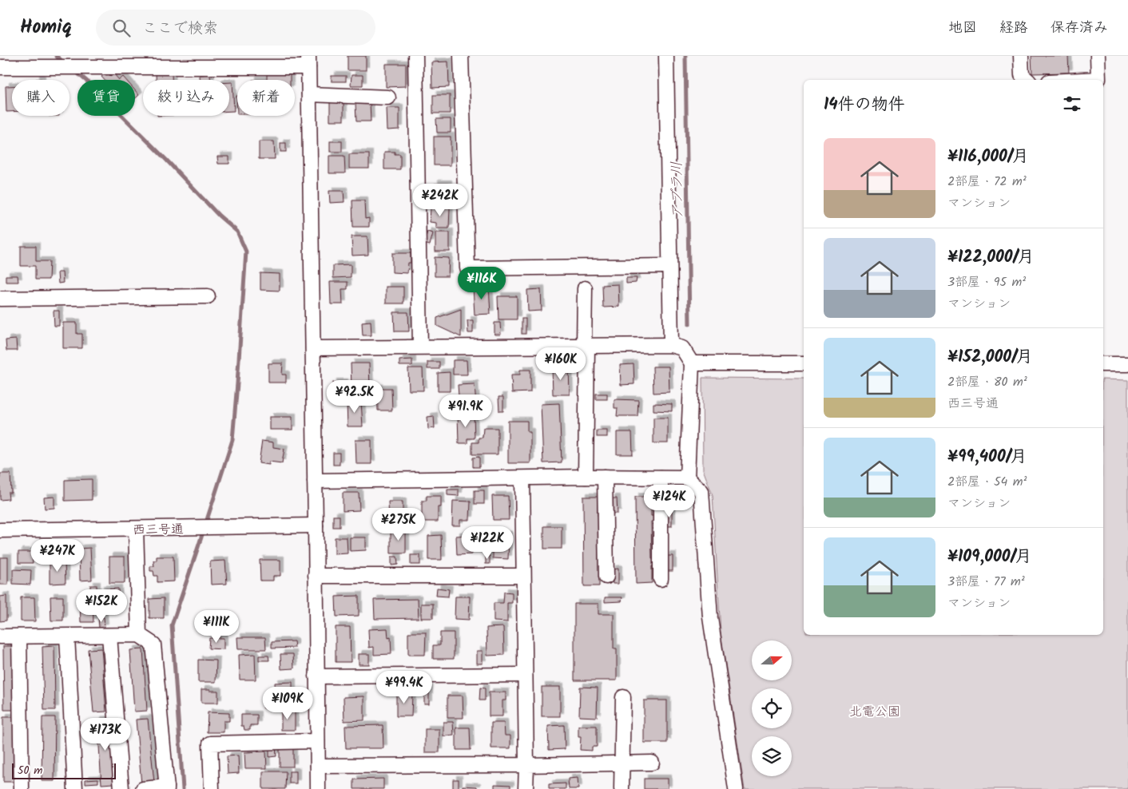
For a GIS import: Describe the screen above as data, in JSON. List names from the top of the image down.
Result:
{
  "streets": {
    "street": ["西三号通"]
  },
  "water": ["アブラ川"],
  "parks": ["北電公園"],
  "scale_bar": "50 m",
  "north": "right",
  "page": {
    "header": "Homiq",
    "search": "ここで検索",
    "nav": ["地図", "経路", "保存済み"],
    "chip": [
      "購入",
      "賃貸",
      "絞り込み",
      "新着"
    ],
    "heading": "14件の物件",
    "list": [
      {
        "name": "¥116,000/月",
        "note": "2部屋 · 72 m² · マンション"
      },
      {
        "name": "¥122,000/月",
        "note": "3部屋 · 95 m² · マンション"
      },
      {
        "name": "¥152,000/月",
        "note": "2部屋 · 80 m² · 西三号通"
      },
      {
        "name": "¥99,400/月",
        "note": "2部屋 · 54 m² · マンション"
      },
      {
        "name": "¥109,000/月",
        "note": "3部屋 · 77 m² · マンション"
      }
    ],
    "price": [
      "¥242K",
      "¥116K",
      "¥160K",
      "¥92.5K",
      "¥91.9K",
      "¥124K",
      "¥275K",
      "¥122K",
      "¥247K",
      "¥152K",
      "¥111K",
      "¥99.4K",
      "¥109K",
      "¥173K"
    ],
    "scale": "50 m"
  }
}
